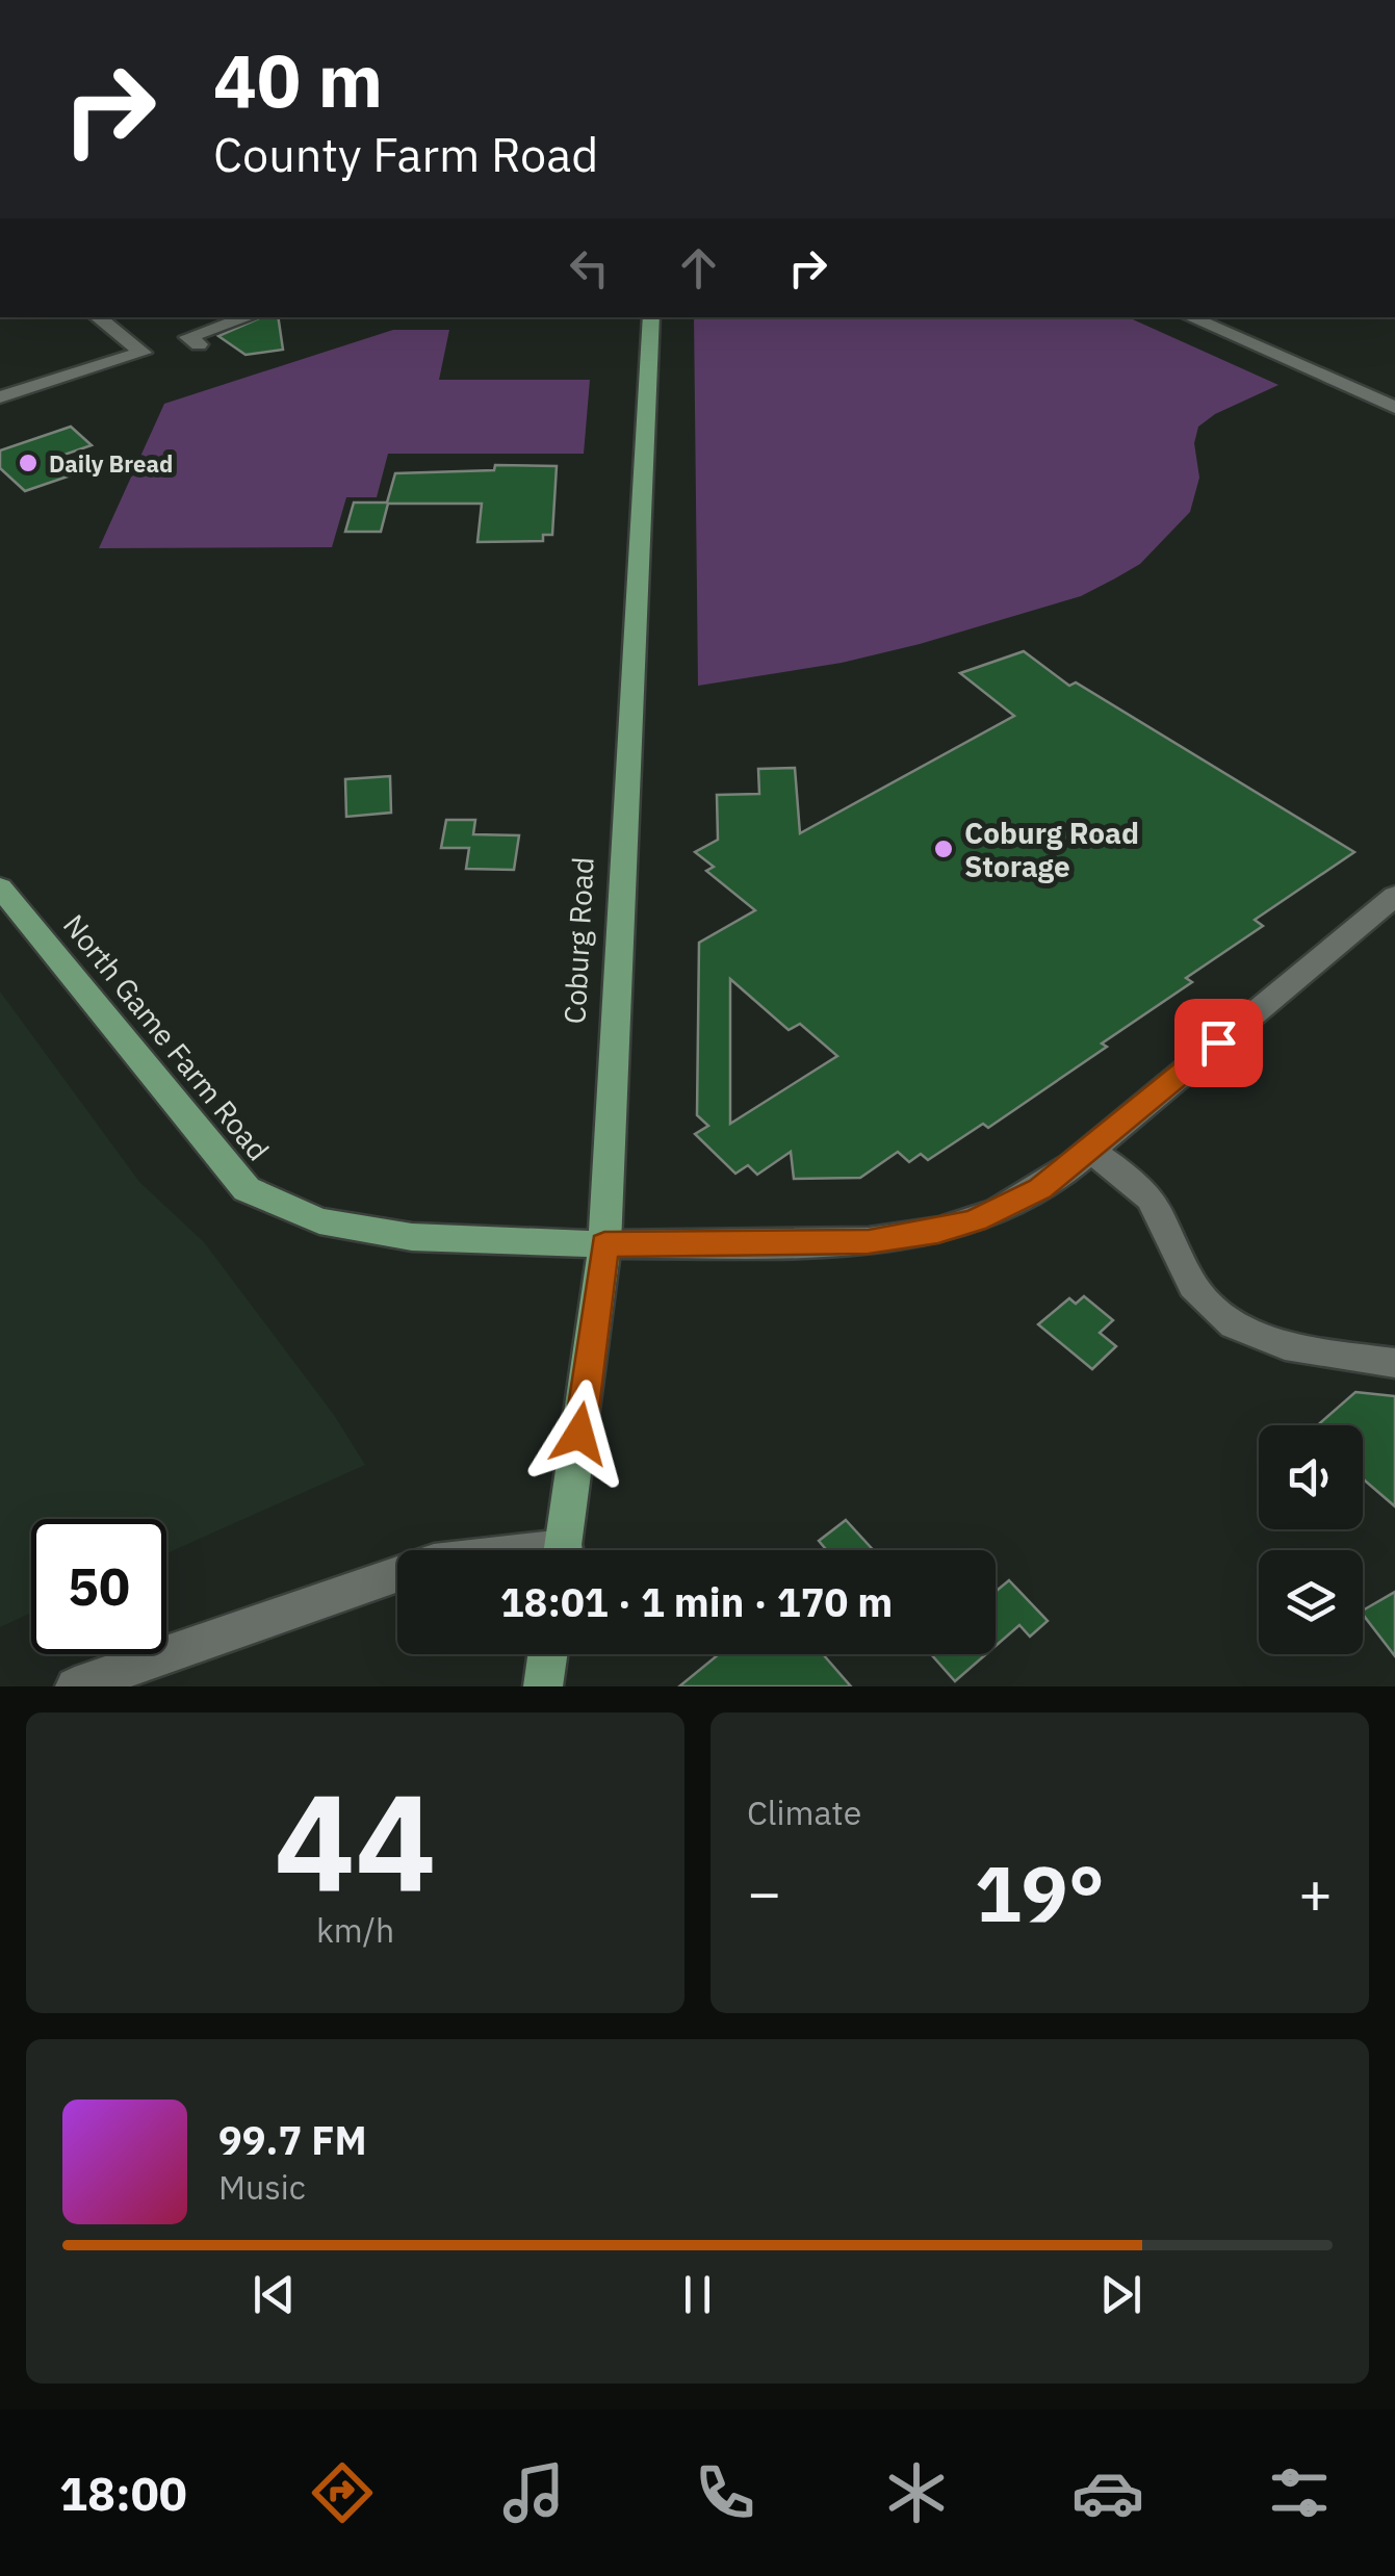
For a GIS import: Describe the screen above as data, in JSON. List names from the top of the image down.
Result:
{
  "streets": {
    "main road": ["Coburg Road", "North Game Farm Road"]
  },
  "crossings": [
    ["Coburg Road", "North Game Farm Road"]
  ],
  "places": ["Daily Bread", "Coburg Road Storage"],
  "page": {
    "turn": ["40 m", "County Farm Road"],
    "limit": "50",
    "trip": "18:01 · 1 min · 170 m",
    "tile": [
      ["44", "km/h"],
      "Climate"
    ],
    "heat": ["−", "19°", "+"],
    "song": ["99.7 FM", "Music"],
    "tabs": "18:00"
  }
}
